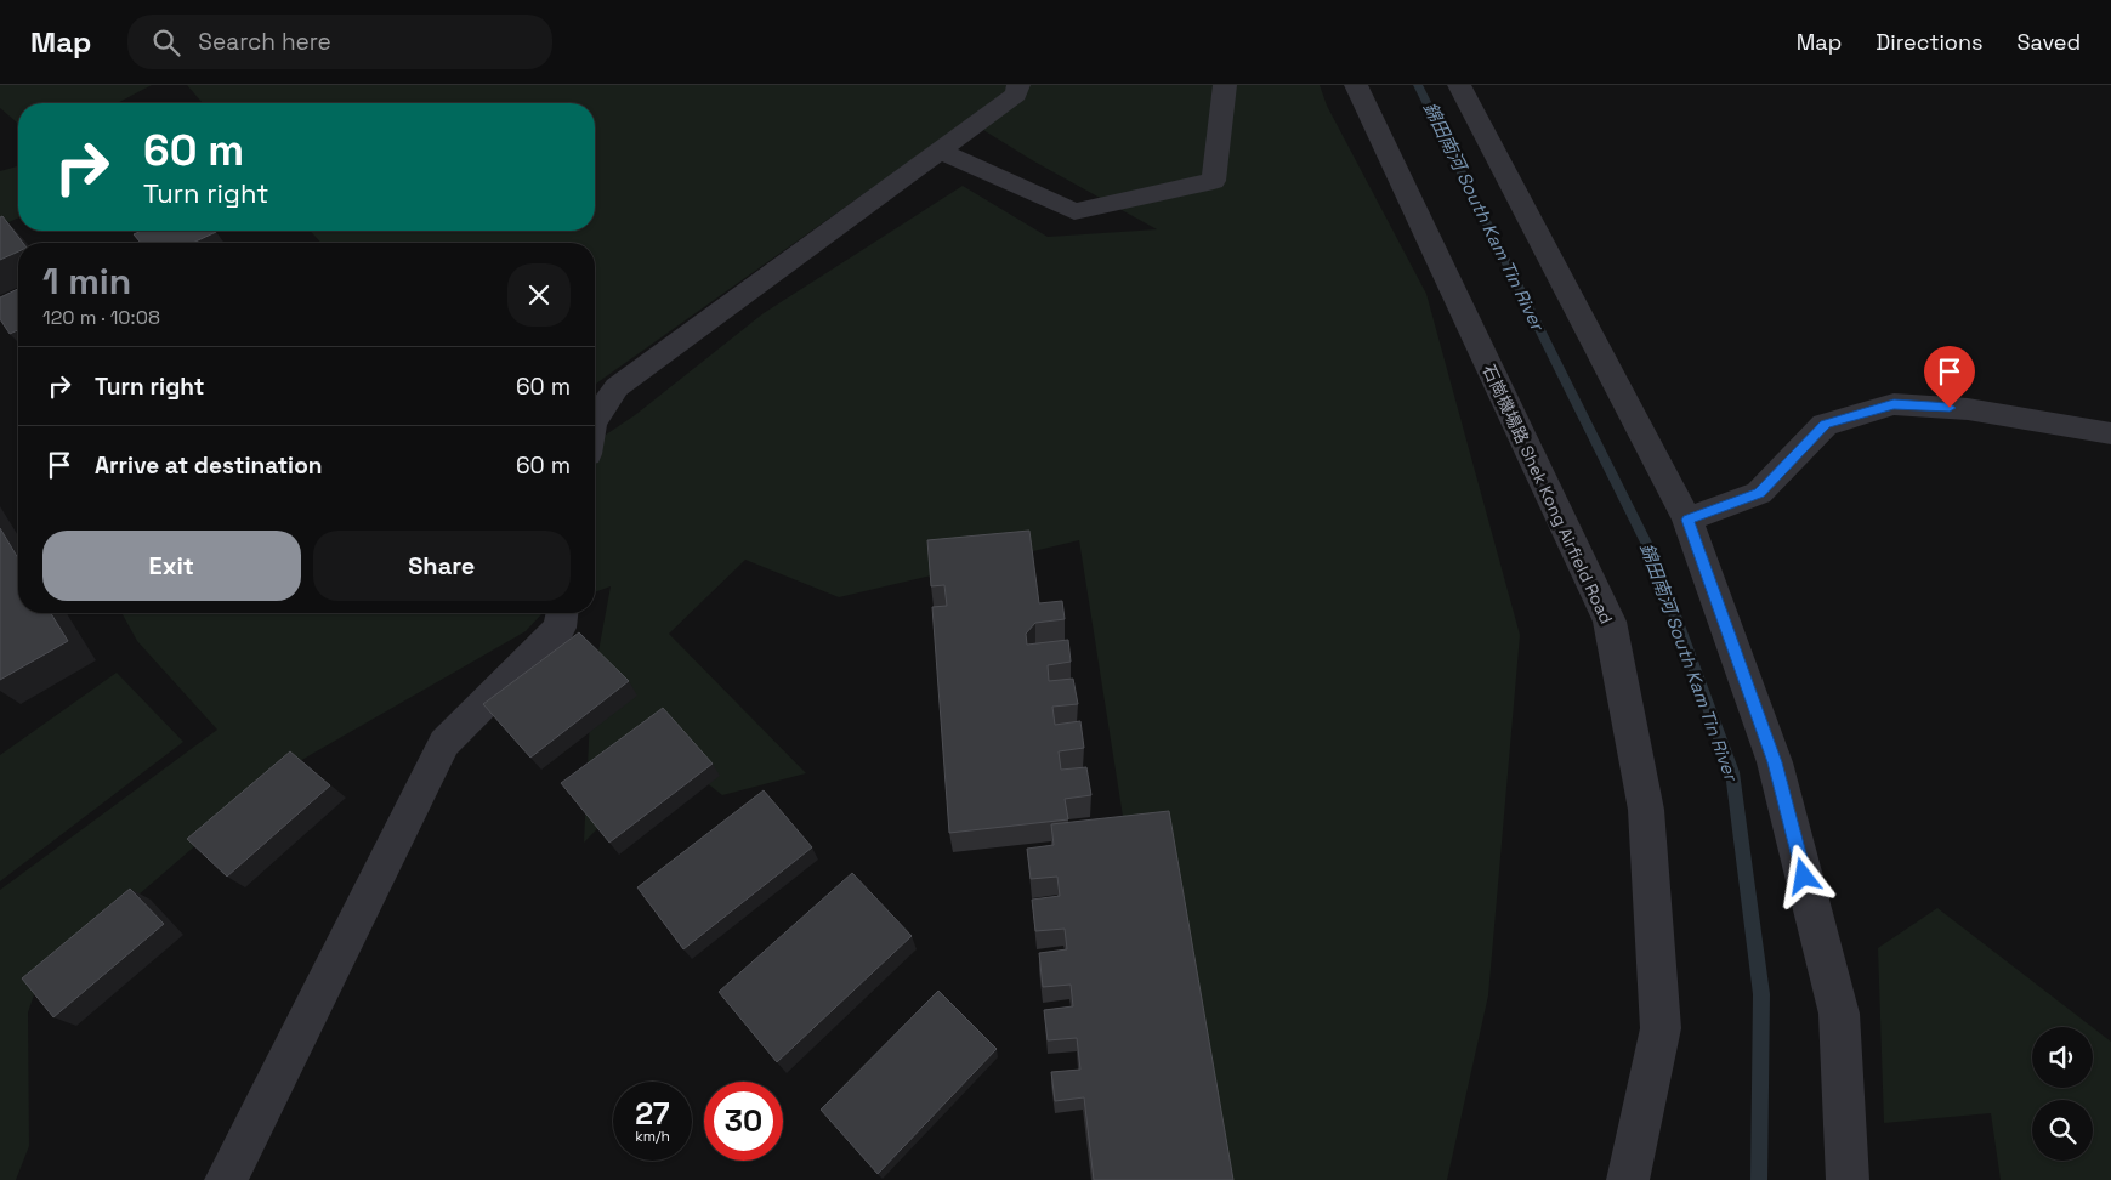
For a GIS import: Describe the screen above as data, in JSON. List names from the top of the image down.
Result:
{
  "streets": {
    "street": ["石崗機場路 Shek Kong Airfield Road"]
  },
  "water": ["錦田南河 South Kam Tin River"],
  "page": {
    "header": "Map",
    "search": "Search here",
    "nav": ["Map", "Directions", "Saved"],
    "turn": ["60 m", "Turn right"],
    "heading": ["1 min", "120 m · 10:08"],
    "list": [
      {
        "name": "Turn right",
        "value": "60 m"
      },
      {
        "name": "Arrive at destination",
        "value": "60 m"
      }
    ],
    "buttons": ["Exit", "Share"],
    "speed": "27 km/h",
    "limit": "30"
  }
}
